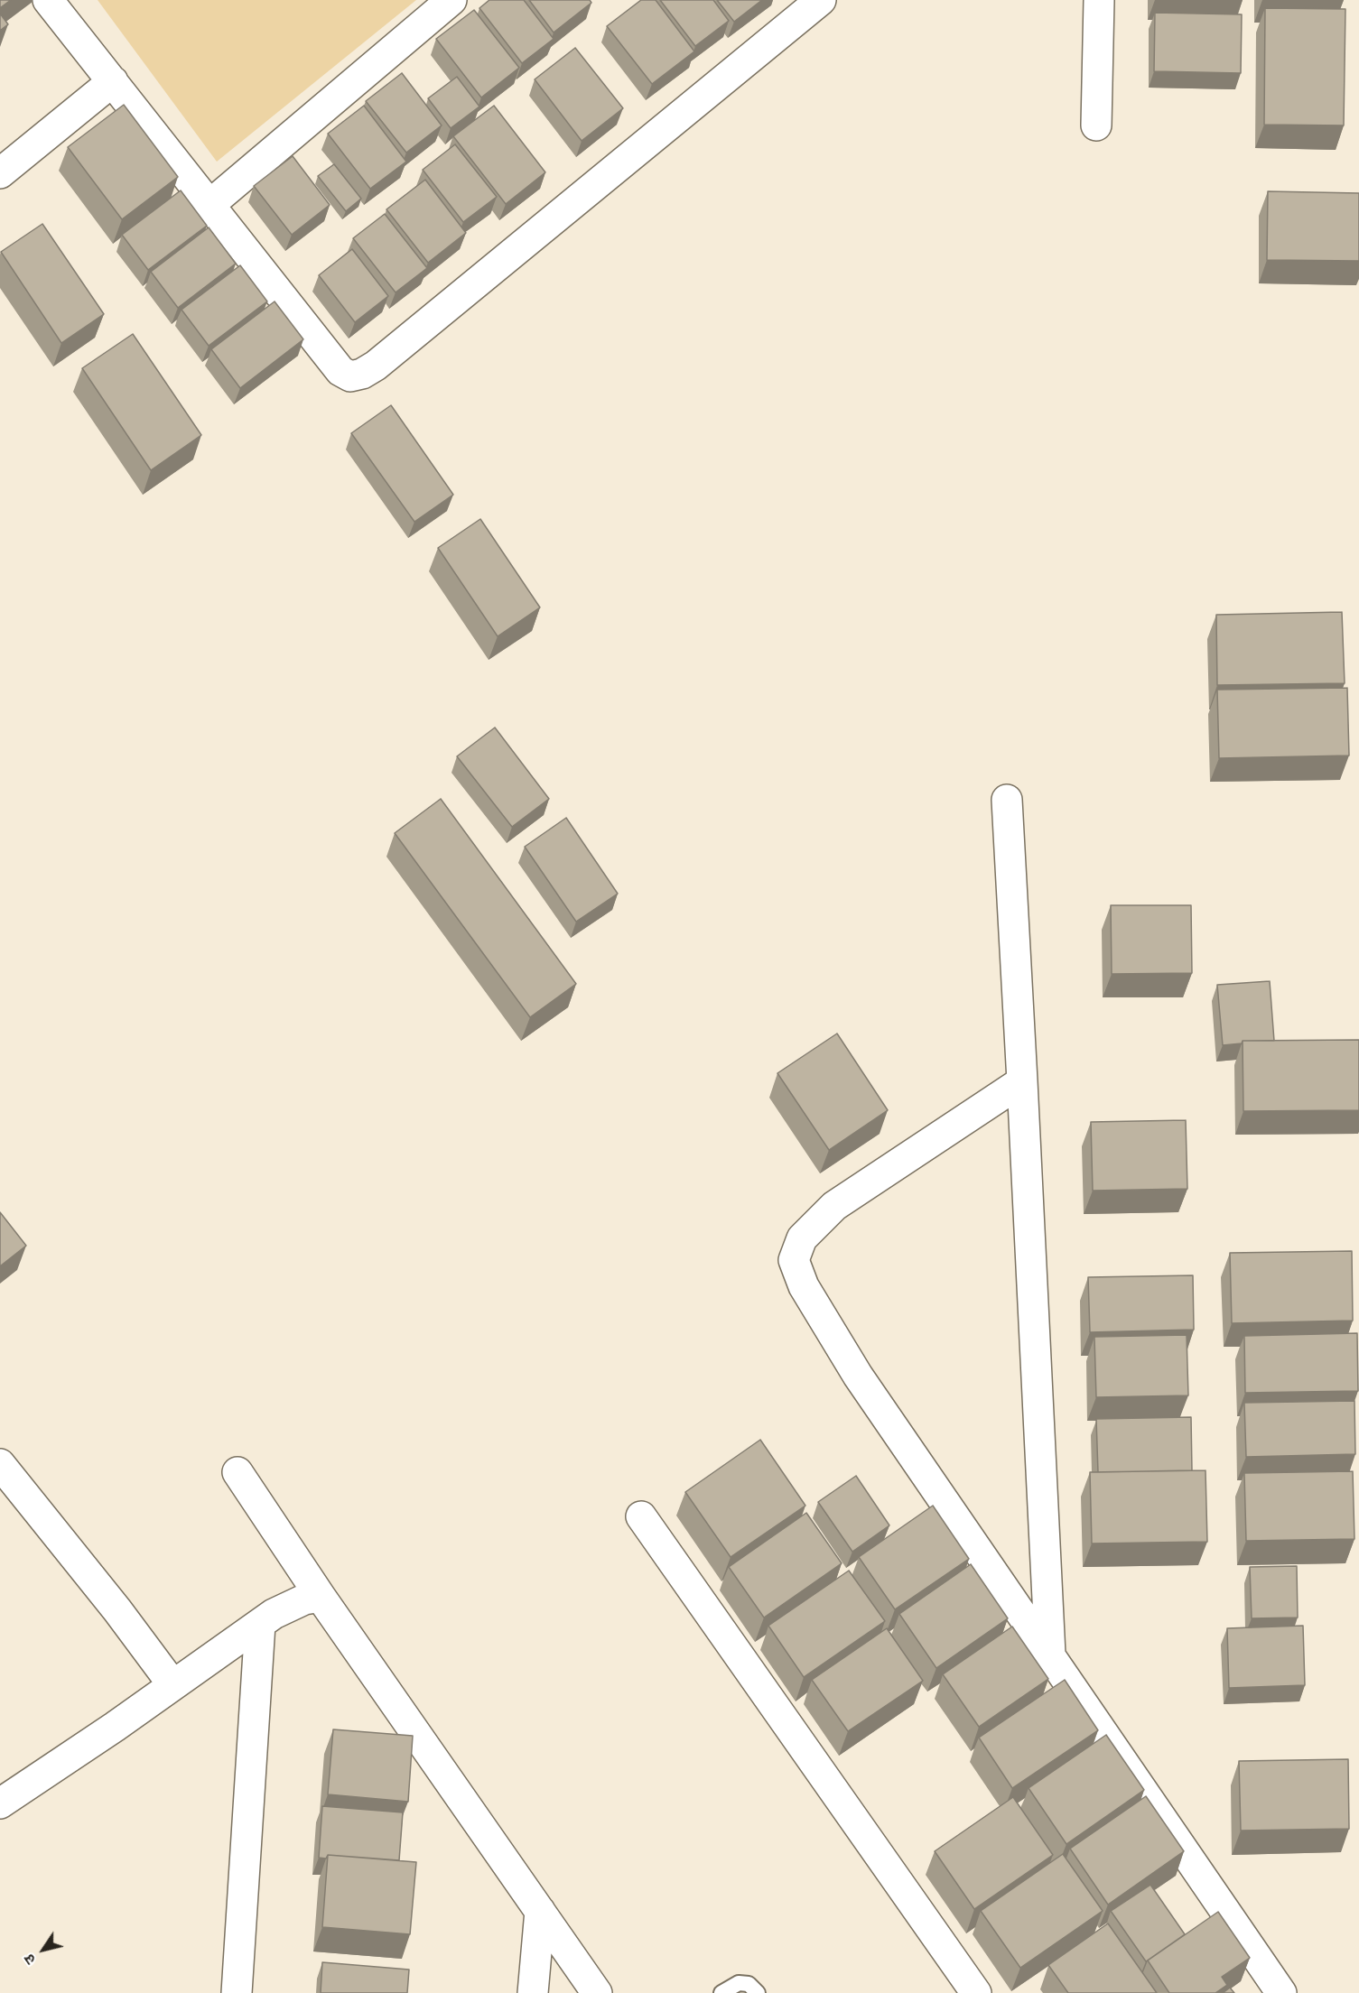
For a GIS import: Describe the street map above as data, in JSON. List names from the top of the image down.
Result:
{
  "north": "bottom left"
}
